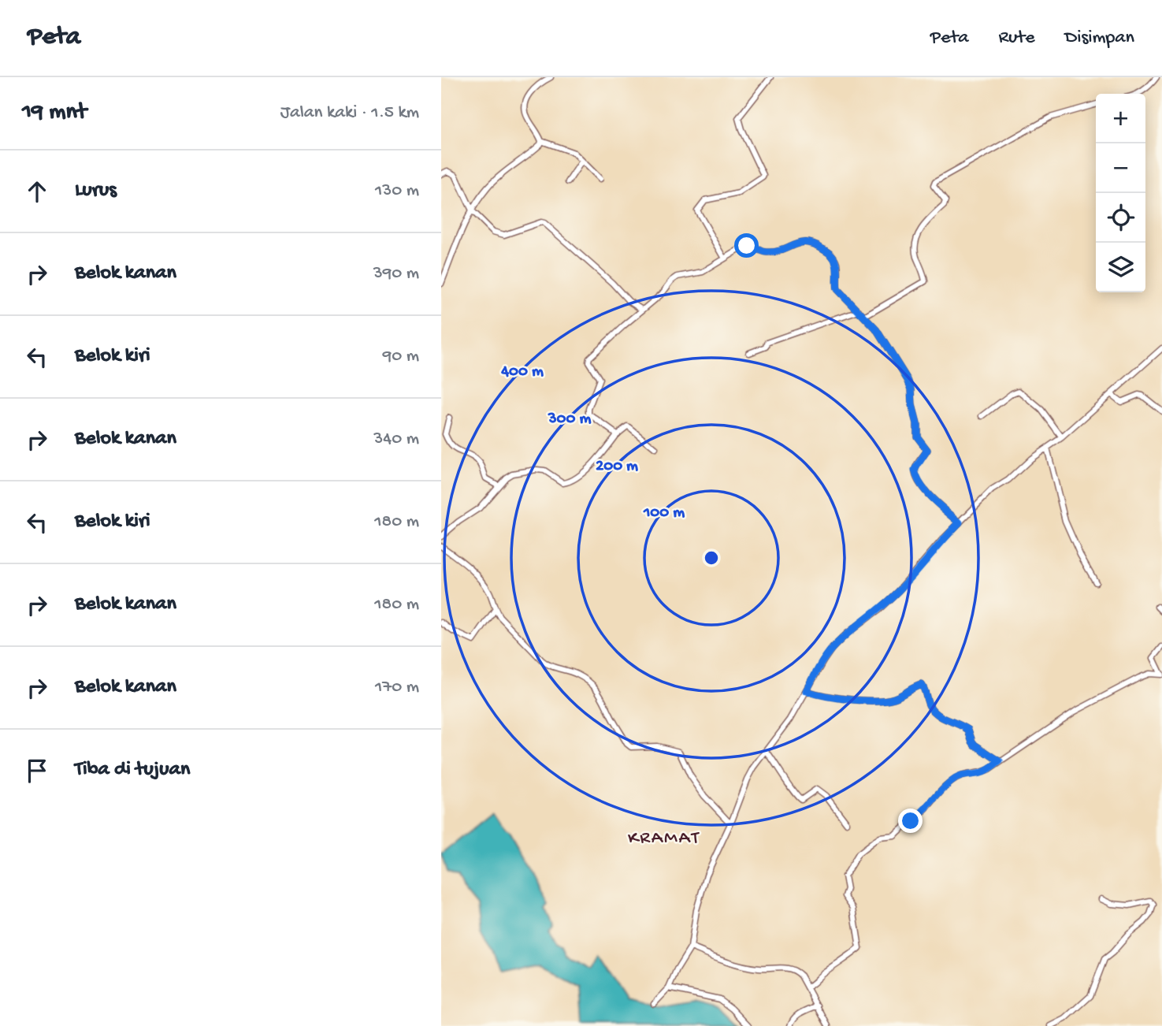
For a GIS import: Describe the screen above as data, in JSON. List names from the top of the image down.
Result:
{
  "districts": ["KRAMAT"],
  "page": {
    "header": "Peta",
    "nav": ["Peta", "Rute", "Disimpan"],
    "heading": ["19 mnt", "Jalan kaki · 1.5 km"],
    "map_buttons": ["+", "−"],
    "list": [
      ["Lurus", "130 m"],
      ["Belok kanan", "390 m"],
      ["Belok kiri", "90 m"],
      ["Belok kanan", "340 m"],
      ["Belok kiri", "180 m"],
      ["Belok kanan", "180 m"],
      ["Belok kanan", "170 m"],
      "Tiba di tujuan"
    ]
  },
  "rings": [
    "400 m",
    "300 m",
    "200 m",
    "100 m"
  ]
}
